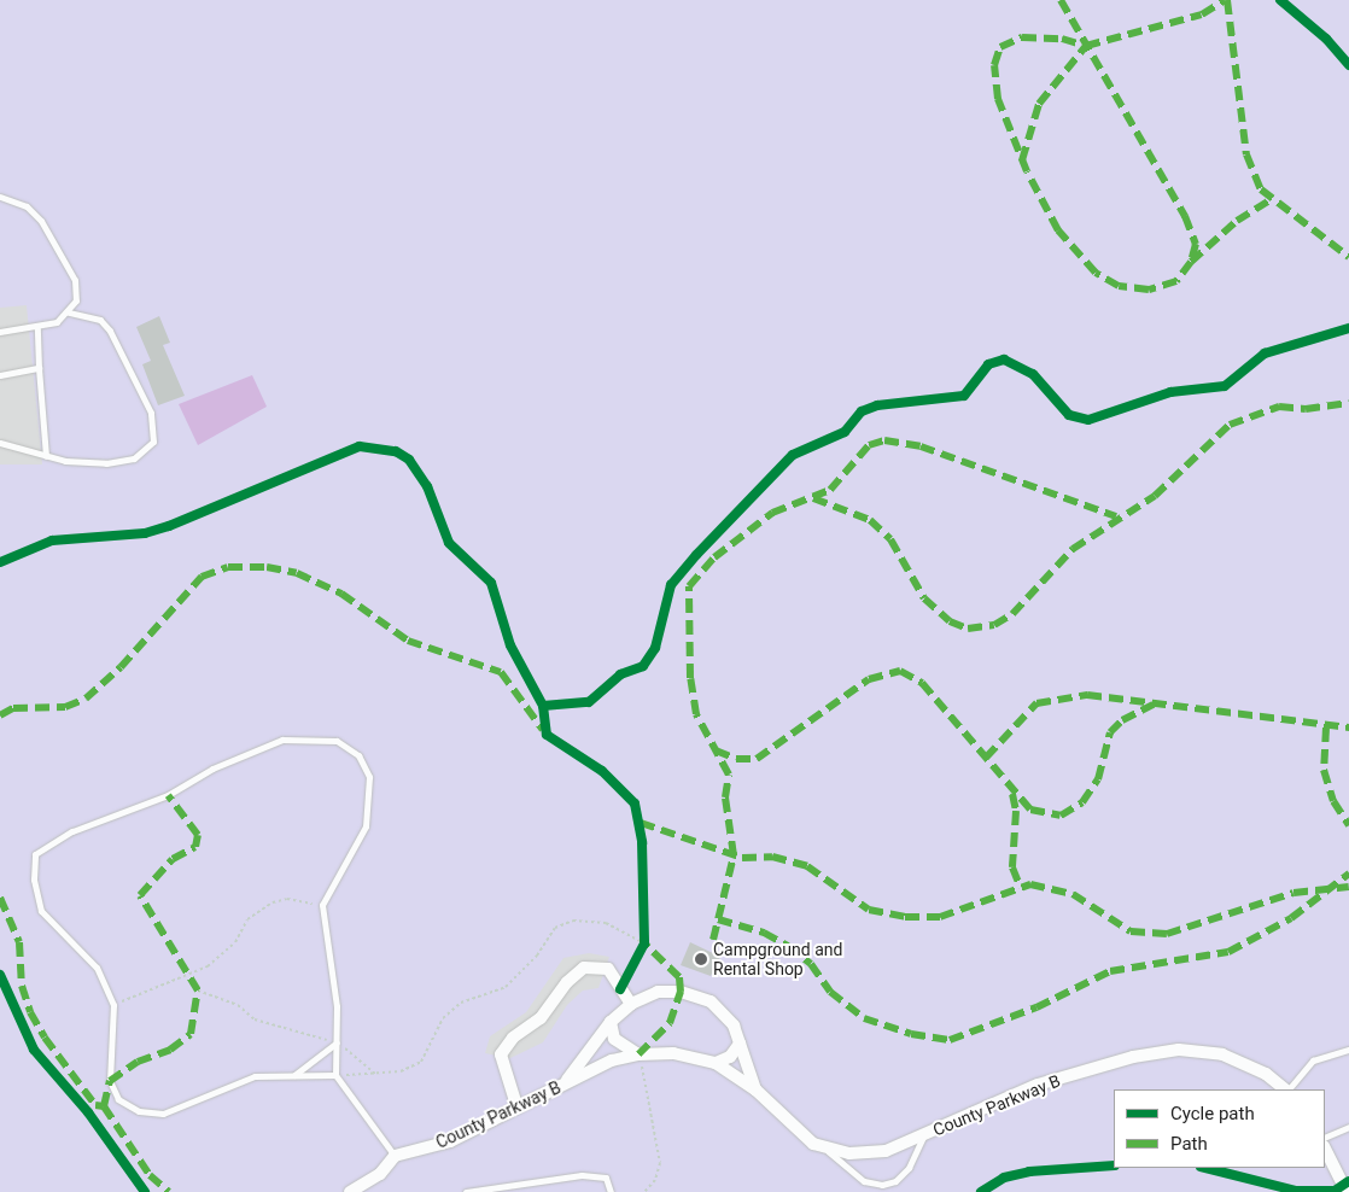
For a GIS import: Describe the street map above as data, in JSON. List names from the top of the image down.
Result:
{
  "streets": {
    "street": ["County Parkway B"]
  },
  "places": ["Campground and Rental Shop"],
  "legend": ["Cycle path", "Path"]
}
